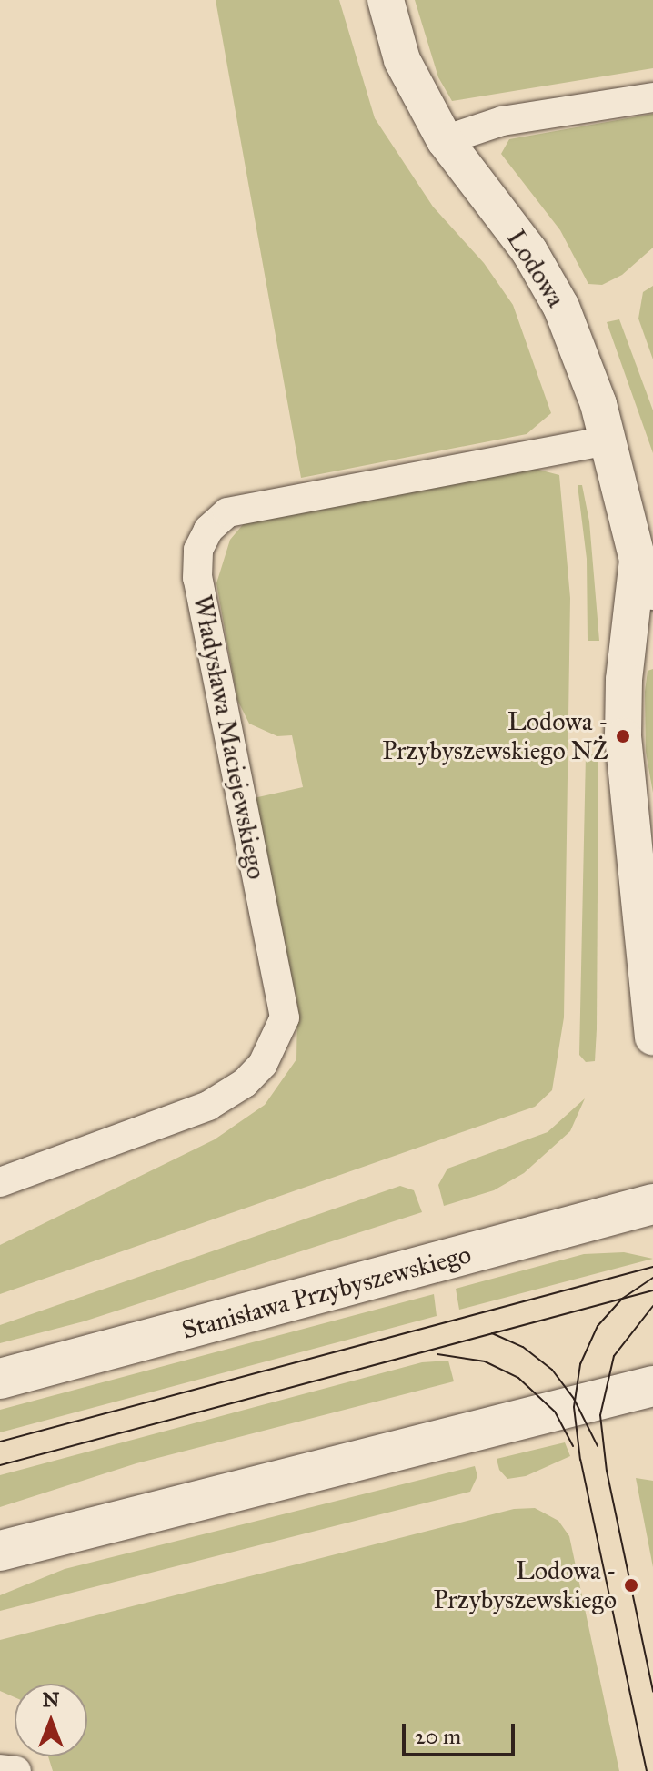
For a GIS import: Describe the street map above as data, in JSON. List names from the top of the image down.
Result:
{
  "streets": {
    "main road": ["Stanisława Przybyszewskiego"],
    "street": ["Lodowa", "Władysława Maciejewskiego"]
  },
  "crossings": [
    ["Lodowa", "Władysława Maciejewskiego"]
  ],
  "places": ["Lodowa - Przybyszewskiego NŻ", "Lodowa - Przybyszewskiego"],
  "scale_bar": "20 m",
  "north": "top"
}
